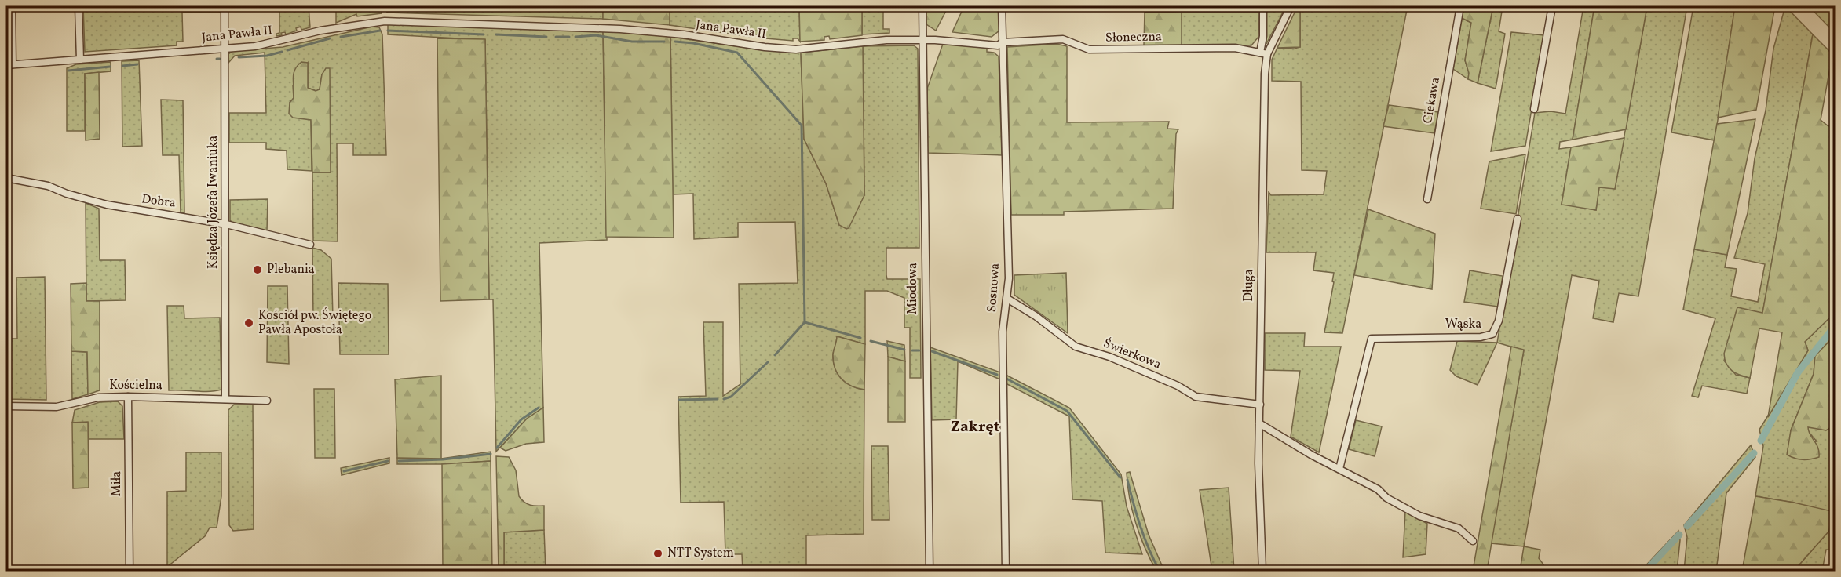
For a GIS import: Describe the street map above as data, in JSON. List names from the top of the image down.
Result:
{
  "streets": {
    "street": [
      "Jana Pawła II",
      "Słoneczna",
      "Ciekawa",
      "Dobra",
      "Księdza Józefa Iwaniuka",
      "Długa",
      "Sosnowa",
      "Miodowa",
      "Wąska",
      "Świerkowa",
      "Kościelna",
      "Miła"
    ]
  },
  "crossings": [
    ["Jana Pawła II", "Słoneczna"],
    ["Jana Pawła II", "Księdza Józefa Iwaniuka"],
    ["Jana Pawła II", "Sosnowa"],
    ["Jana Pawła II", "Miodowa"],
    ["Słoneczna", "Długa"],
    ["Słoneczna", "Sosnowa"],
    ["Dobra", "Księdza Józefa Iwaniuka"],
    ["Księdza Józefa Iwaniuka", "Kościelna"],
    ["Długa", "Świerkowa"],
    ["Sosnowa", "Świerkowa"],
    ["Kościelna", "Miła"]
  ],
  "districts": ["Zakręt"],
  "places": ["Plebania", "Kościół pw. Świętego Pawła Apostoła", "NTT System"]
}
